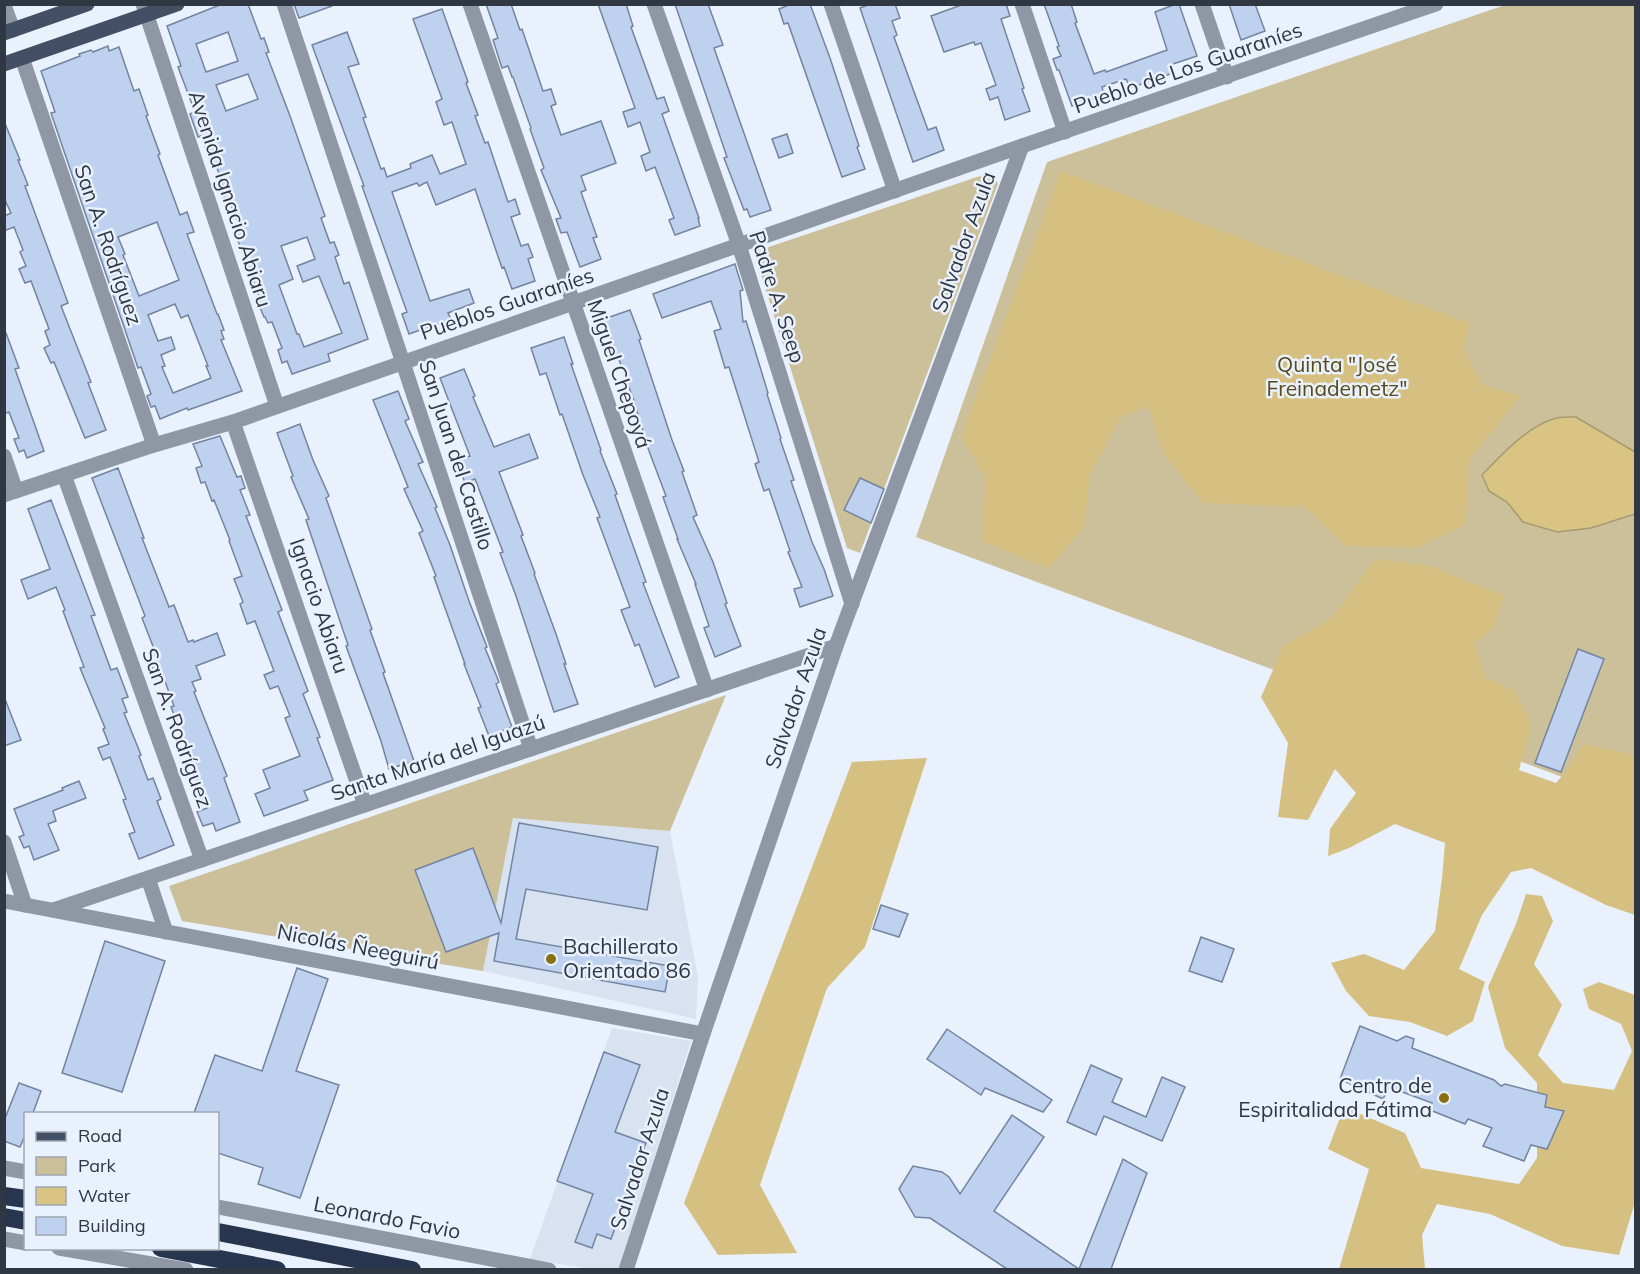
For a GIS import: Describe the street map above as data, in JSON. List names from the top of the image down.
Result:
{
  "streets": {
    "street": [
      "Pueblo de Los Guaraníes",
      "Avenida Ignacio Abiaru",
      "Salvador Azula",
      "San A. Rodríguez",
      "Padre A. Seep",
      "Pueblos Guaraníes",
      "Miguel Chepoyá",
      "San Juan del Castillo",
      "Ignacio Abiaru",
      "Santa María del Iguazú",
      "Nicolás Ñeeguirú",
      "Leonardo Favio"
    ]
  },
  "crossings": [
    ["Pueblo de Los Guaraníes", "Salvador Azula"],
    ["Pueblo de Los Guaraníes", "Pueblos Guaraníes"],
    ["Avenida Ignacio Abiaru", "Pueblos Guaraníes"],
    ["Salvador Azula", "Padre A. Seep"],
    ["Salvador Azula", "Pueblos Guaraníes"],
    ["Salvador Azula", "Santa María del Iguazú"],
    ["Salvador Azula", "Nicolás Ñeeguirú"],
    ["San A. Rodríguez", "Pueblos Guaraníes"],
    ["San A. Rodríguez", "Santa María del Iguazú"],
    ["Padre A. Seep", "Pueblos Guaraníes"],
    ["Pueblos Guaraníes", "Miguel Chepoyá"],
    ["Pueblos Guaraníes", "San Juan del Castillo"],
    ["Pueblos Guaraníes", "Ignacio Abiaru"],
    ["Miguel Chepoyá", "Santa María del Iguazú"],
    ["San Juan del Castillo", "Santa María del Iguazú"],
    ["Ignacio Abiaru", "Santa María del Iguazú"],
    ["Santa María del Iguazú", "Nicolás Ñeeguirú"]
  ],
  "parks": ["Quinta \"José Freinademetz\""],
  "places": ["Bachillerato Orientado 86", "Centro de Espiritalidad Fátima"],
  "legend": [
    "Road",
    "Park",
    "Water",
    "Building"
  ]
}
